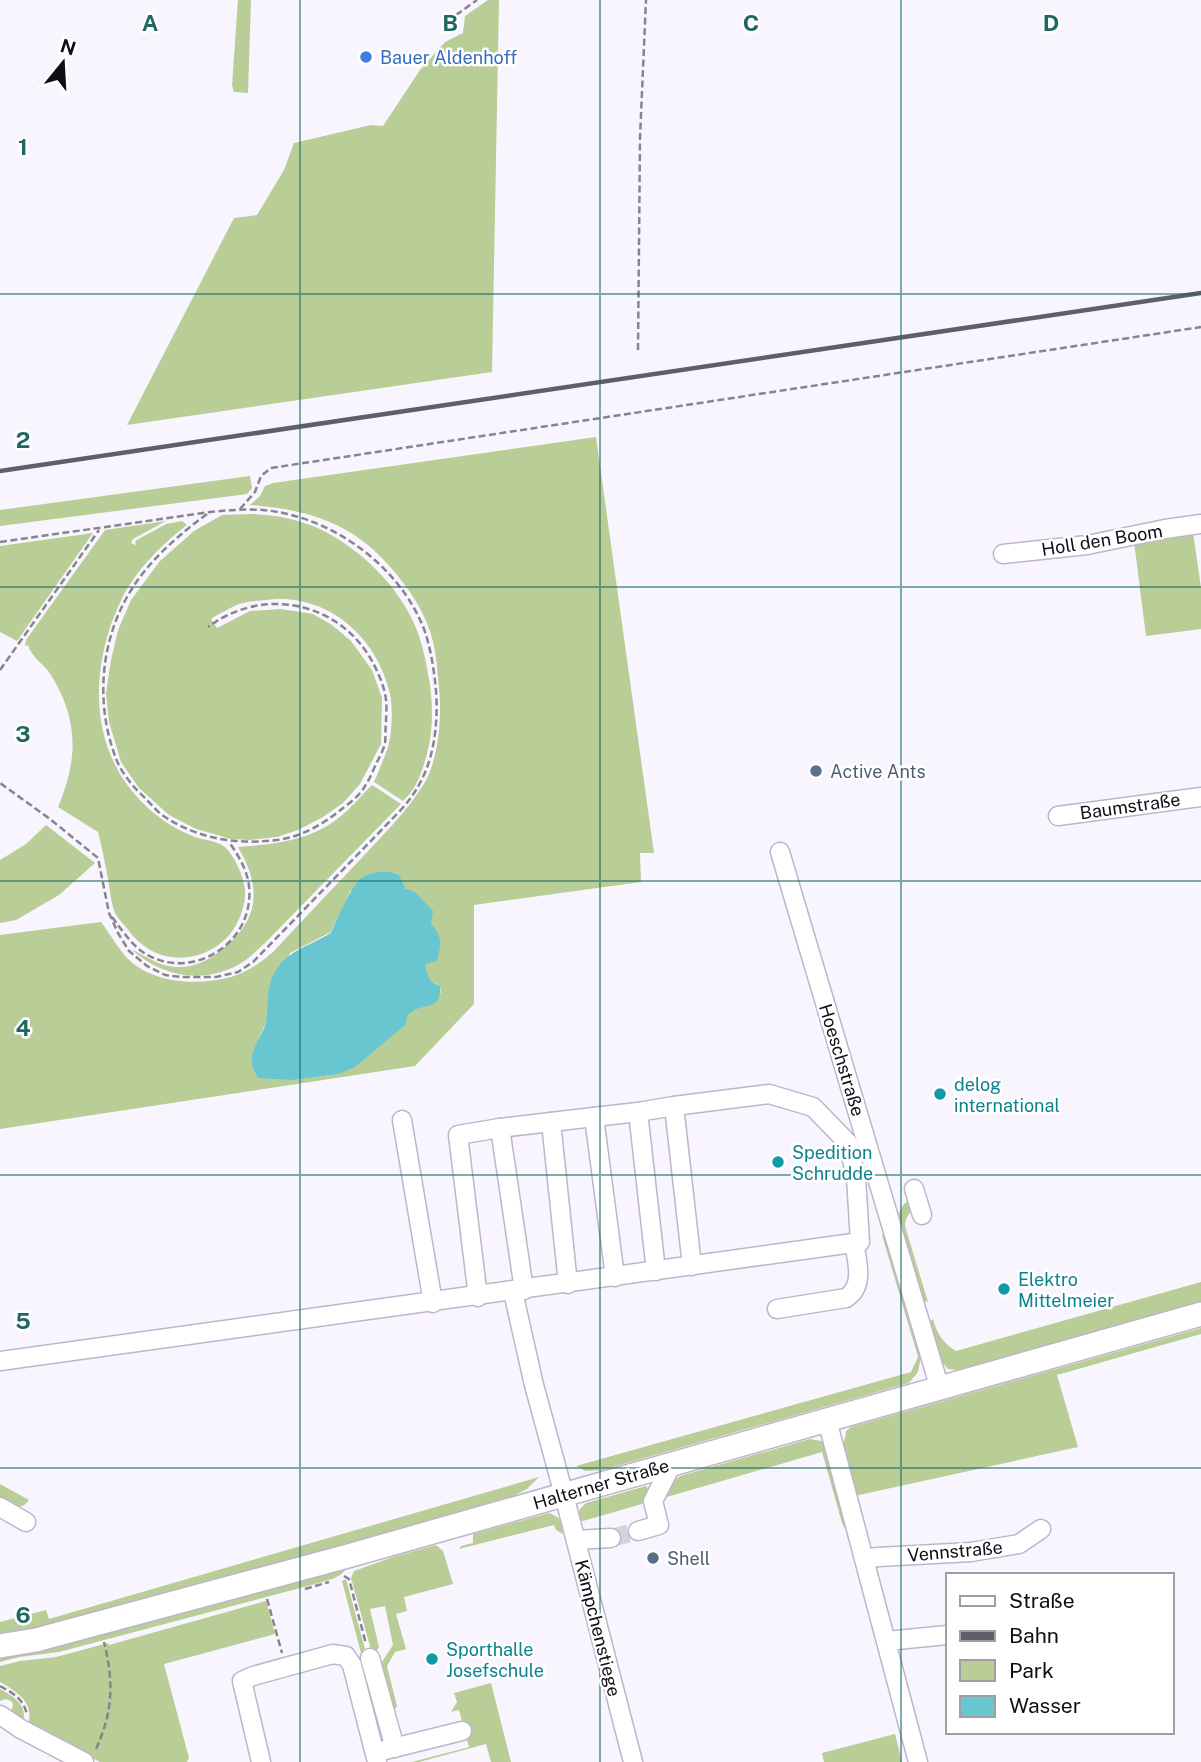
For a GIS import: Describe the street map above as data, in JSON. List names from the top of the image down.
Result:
{
  "streets": {
    "main road": ["Halterner Straße"],
    "street": [
      "Holl den Boom",
      "Baumstraße",
      "Hoeschstraße",
      "Vennstraße",
      "Kämpchenstiege"
    ]
  },
  "crossings": [
    ["Hoeschstraße", "Halterner Straße"],
    ["Halterner Straße", "Kämpchenstiege"]
  ],
  "places": [
    "Bauer Aldenhoff",
    "Active Ants",
    "delog international",
    "Spedition Schrudde",
    "Elektro Mittelmeier",
    "Shell",
    "Sporthalle Josefschule"
  ],
  "legend": [
    "Straße",
    "Bahn",
    "Park",
    "Wasser"
  ],
  "north": "top",
  "grid": {
    "columns": [
      "A",
      "B",
      "C",
      "D"
    ],
    "rows": [
      "1",
      "2",
      "3",
      "4",
      "5",
      "6"
    ]
  }
}
